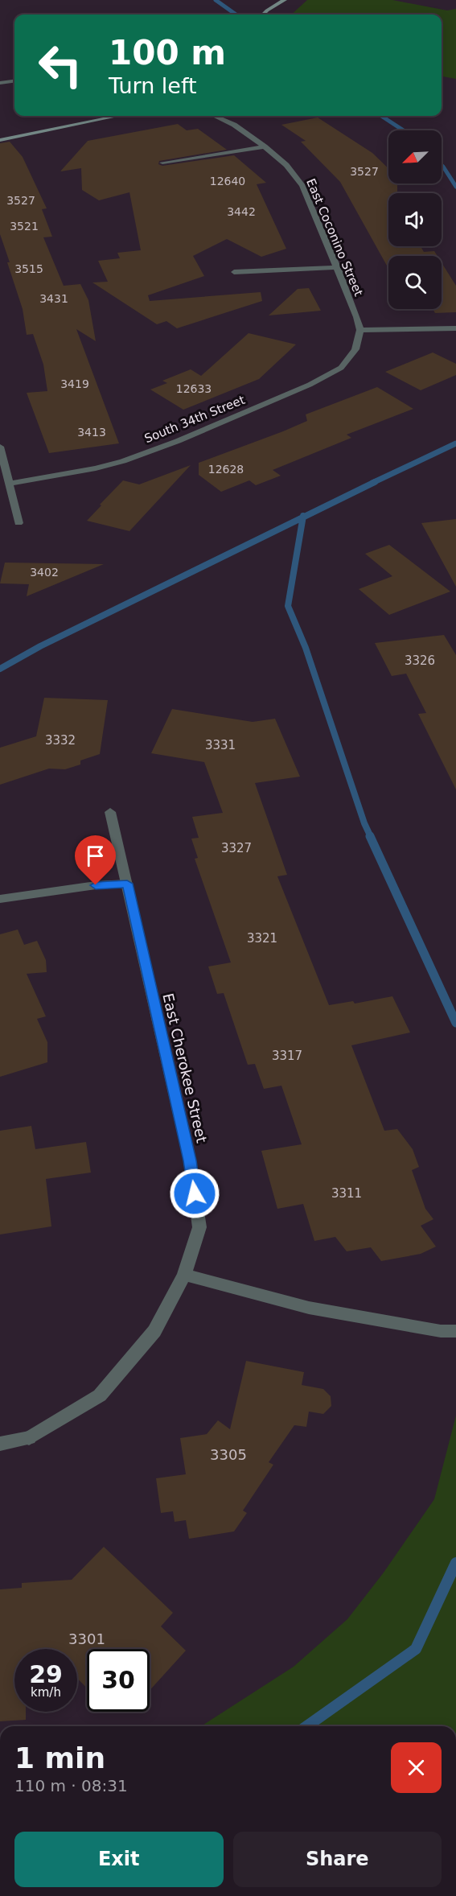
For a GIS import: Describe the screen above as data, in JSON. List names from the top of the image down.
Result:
{
  "streets": {
    "street": ["East Coconino Street", "South 34th Street", "East Cherokee Street"]
  },
  "crossings": [
    ["East Coconino Street", "South 34th Street"]
  ],
  "house_numbers": [
    "3527",
    "12640",
    "3527",
    "3442",
    "3521",
    "3515",
    "3431",
    "3419",
    "12633",
    "3413",
    "12628",
    "3402",
    "3326",
    "3332",
    "3331",
    "3327",
    "3321",
    "3317",
    "3311",
    "3305",
    "3301"
  ],
  "north": "bottom left",
  "page": {
    "turn": ["100 m", "Turn left"],
    "speed": "29 km/h",
    "limit": "30",
    "heading": ["1 min", "110 m · 08:31"],
    "buttons": ["Exit", "Share"]
  }
}
